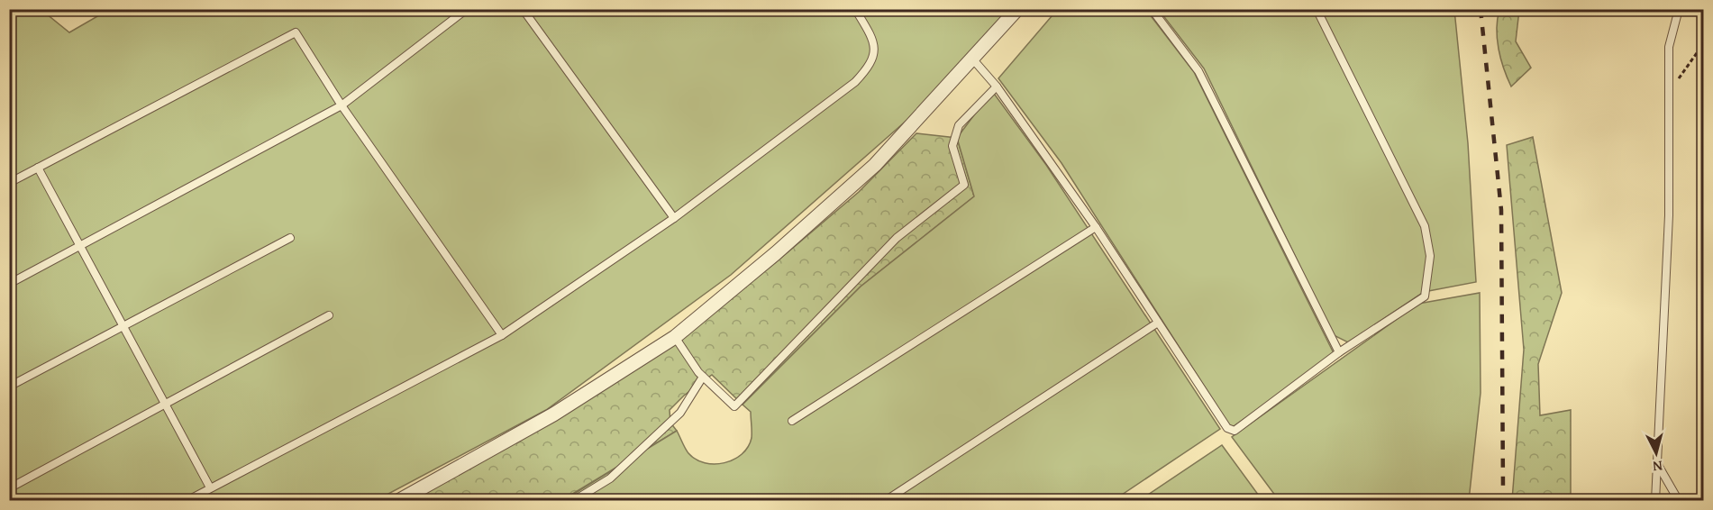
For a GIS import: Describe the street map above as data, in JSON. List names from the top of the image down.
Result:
{
  "north": "bottom"
}
